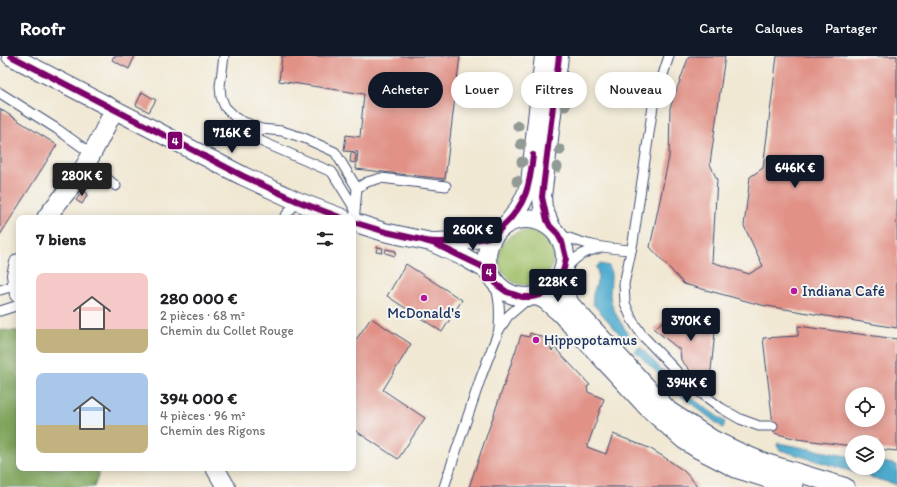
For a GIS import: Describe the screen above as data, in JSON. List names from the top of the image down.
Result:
{
  "places": ["Indiana Café", "McDonald's", "Hippopotamus"],
  "lines": ["transit line 4"],
  "page": {
    "header": "Roofr",
    "nav": ["Carte", "Calques", "Partager"],
    "chip": [
      "Acheter",
      "Louer",
      "Filtres",
      "Nouveau"
    ],
    "price": [
      "716K €",
      "646K €",
      "280K €",
      "260K €",
      "228K €",
      "370K €",
      "394K €"
    ],
    "heading": "7 biens",
    "list": [
      {
        "name": "280 000 €",
        "note": "2 pièces · 68 m² · Chemin du Collet Rouge"
      },
      {
        "name": "394 000 €",
        "note": "4 pièces · 96 m² · Chemin des Rigons"
      }
    ]
  }
}
